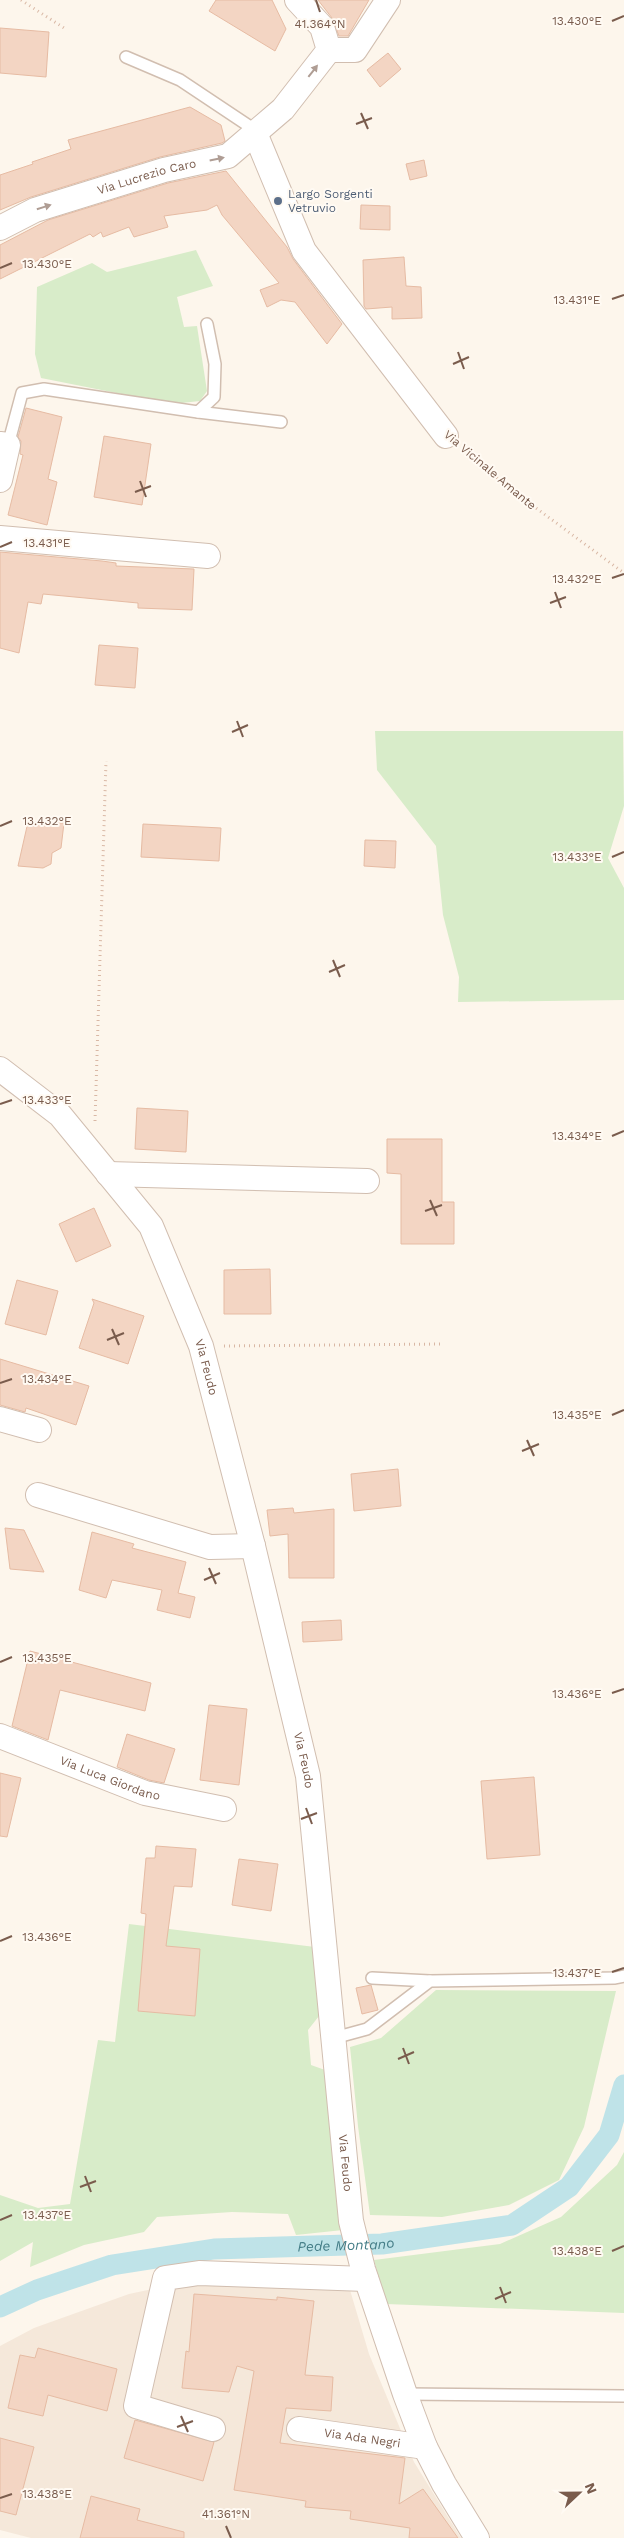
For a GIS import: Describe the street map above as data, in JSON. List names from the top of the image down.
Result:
{
  "streets": {
    "street": [
      "Via Lucrezio Caro",
      "Via Vicinale Amante",
      "Via Feudo",
      "Via Luca Giordano",
      "Via Ada Negri"
    ]
  },
  "crossings": [
    ["Via Lucrezio Caro", "Via Vicinale Amante"],
    ["Via Feudo", "Via Ada Negri"]
  ],
  "one_way": ["Via Lucrezio Caro"],
  "water": ["Pede Montano"],
  "places": ["Largo Sorgenti Vetruvio"],
  "north": "right",
  "coordinates": [
    "13.430°E",
    "41.364°N",
    "13.431°E",
    "13.432°E",
    "13.433°E",
    "13.434°E",
    "13.435°E",
    "13.436°E",
    "13.437°E",
    "13.438°E",
    "41.361°N"
  ]
}
